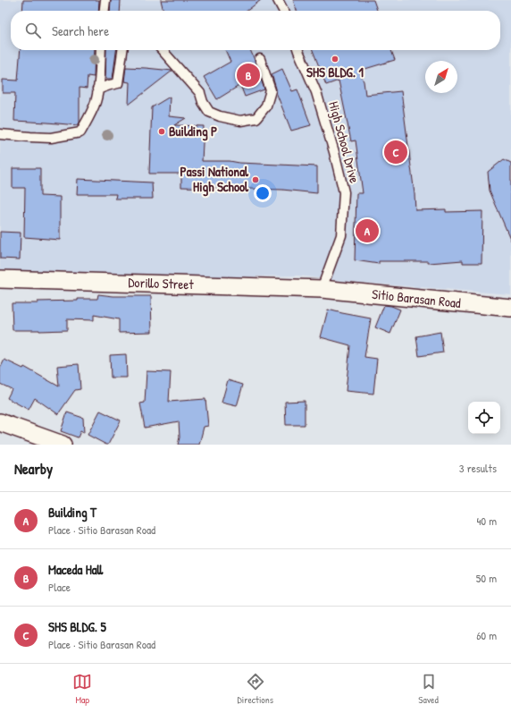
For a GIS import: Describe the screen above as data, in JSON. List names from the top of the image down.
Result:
{
  "streets": {
    "street": ["Dorillo Street", "Sitio Barasan Road"],
    "lane": ["High School Drive"]
  },
  "crossings": [
    ["High School Drive", "Dorillo Street"],
    ["High School Drive", "Sitio Barasan Road"],
    ["Dorillo Street", "Sitio Barasan Road"]
  ],
  "places": ["SHS BLDG. 1", "Building P", "Passi National High School"],
  "north": "top right",
  "page": {
    "search": "Search here",
    "pins": ["B", "C", "A"],
    "heading": ["Nearby", "3 results"],
    "list": [
      {
        "mark": "A",
        "name": "Building T",
        "note": "Place · Sitio Barasan Road",
        "value": "40 m"
      },
      {
        "mark": "B",
        "name": "Maceda Hall",
        "note": "Place",
        "value": "50 m"
      },
      {
        "mark": "C",
        "name": "SHS BLDG. 5",
        "note": "Place · Sitio Barasan Road",
        "value": "60 m"
      }
    ],
    "nav": ["Map", "Directions", "Saved"]
  }
}
